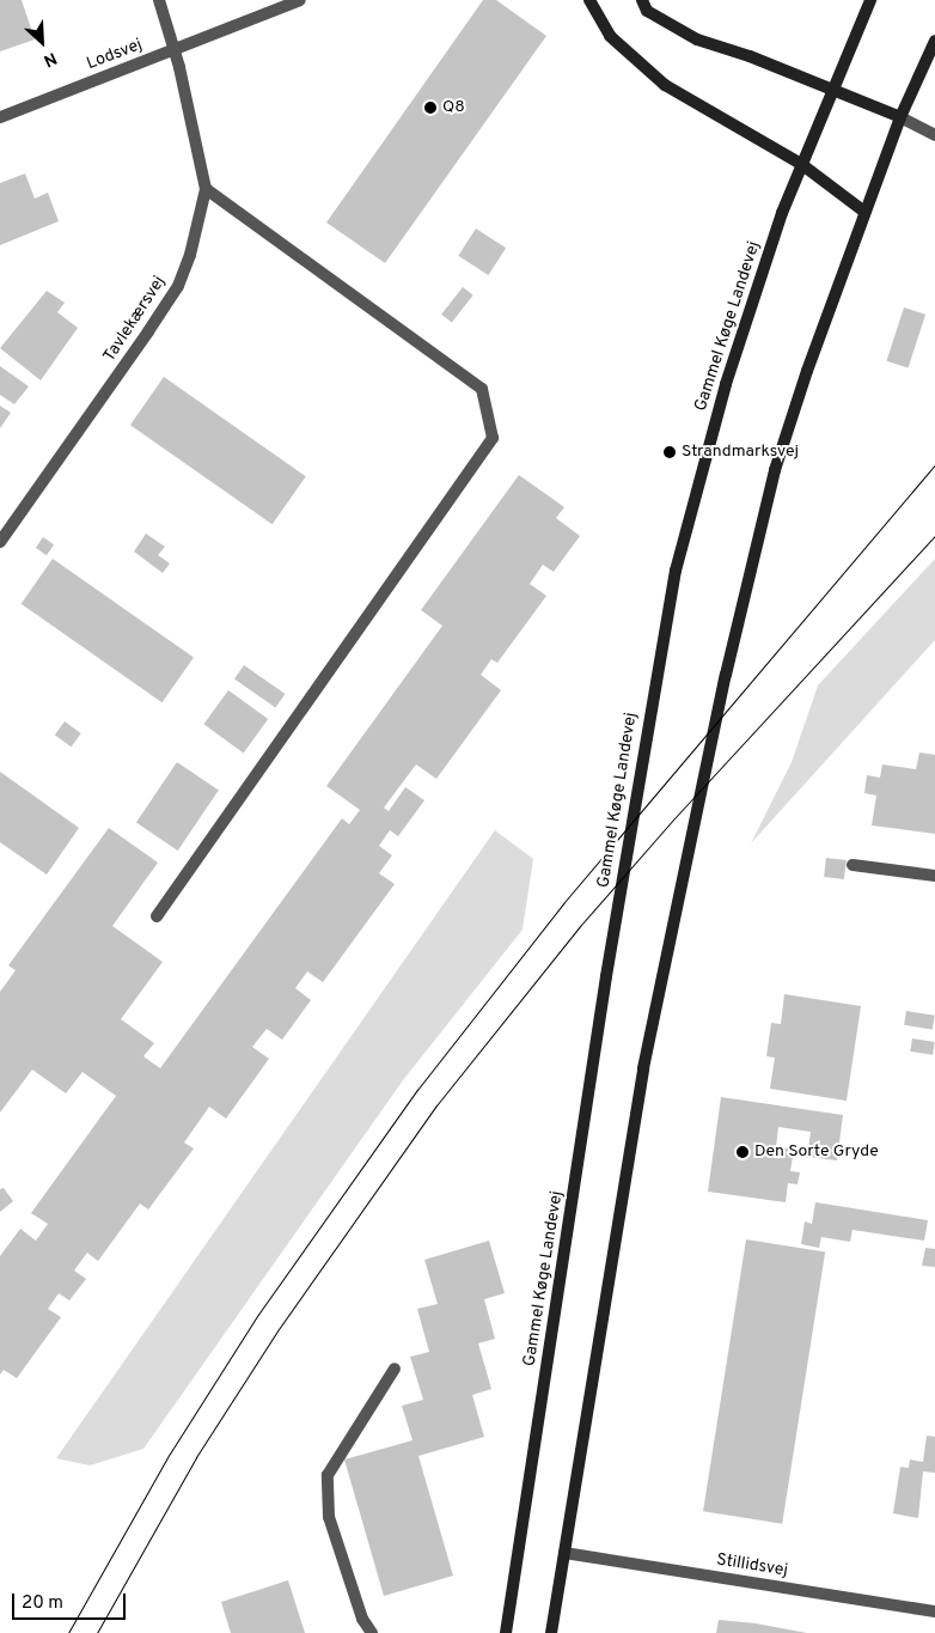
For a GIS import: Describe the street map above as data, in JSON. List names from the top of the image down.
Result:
{
  "streets": {
    "main road": ["Gammel Køge Landevej"],
    "street": ["Lodsvej", "Tavlekærsvej", "Stillidsvej"]
  },
  "crossings": [
    ["Lodsvej", "Tavlekærsvej"]
  ],
  "places": ["Q8", "Strandmarksvej", "Den Sorte Gryde"],
  "scale_bar": "20 m",
  "north": "bottom right"
}
